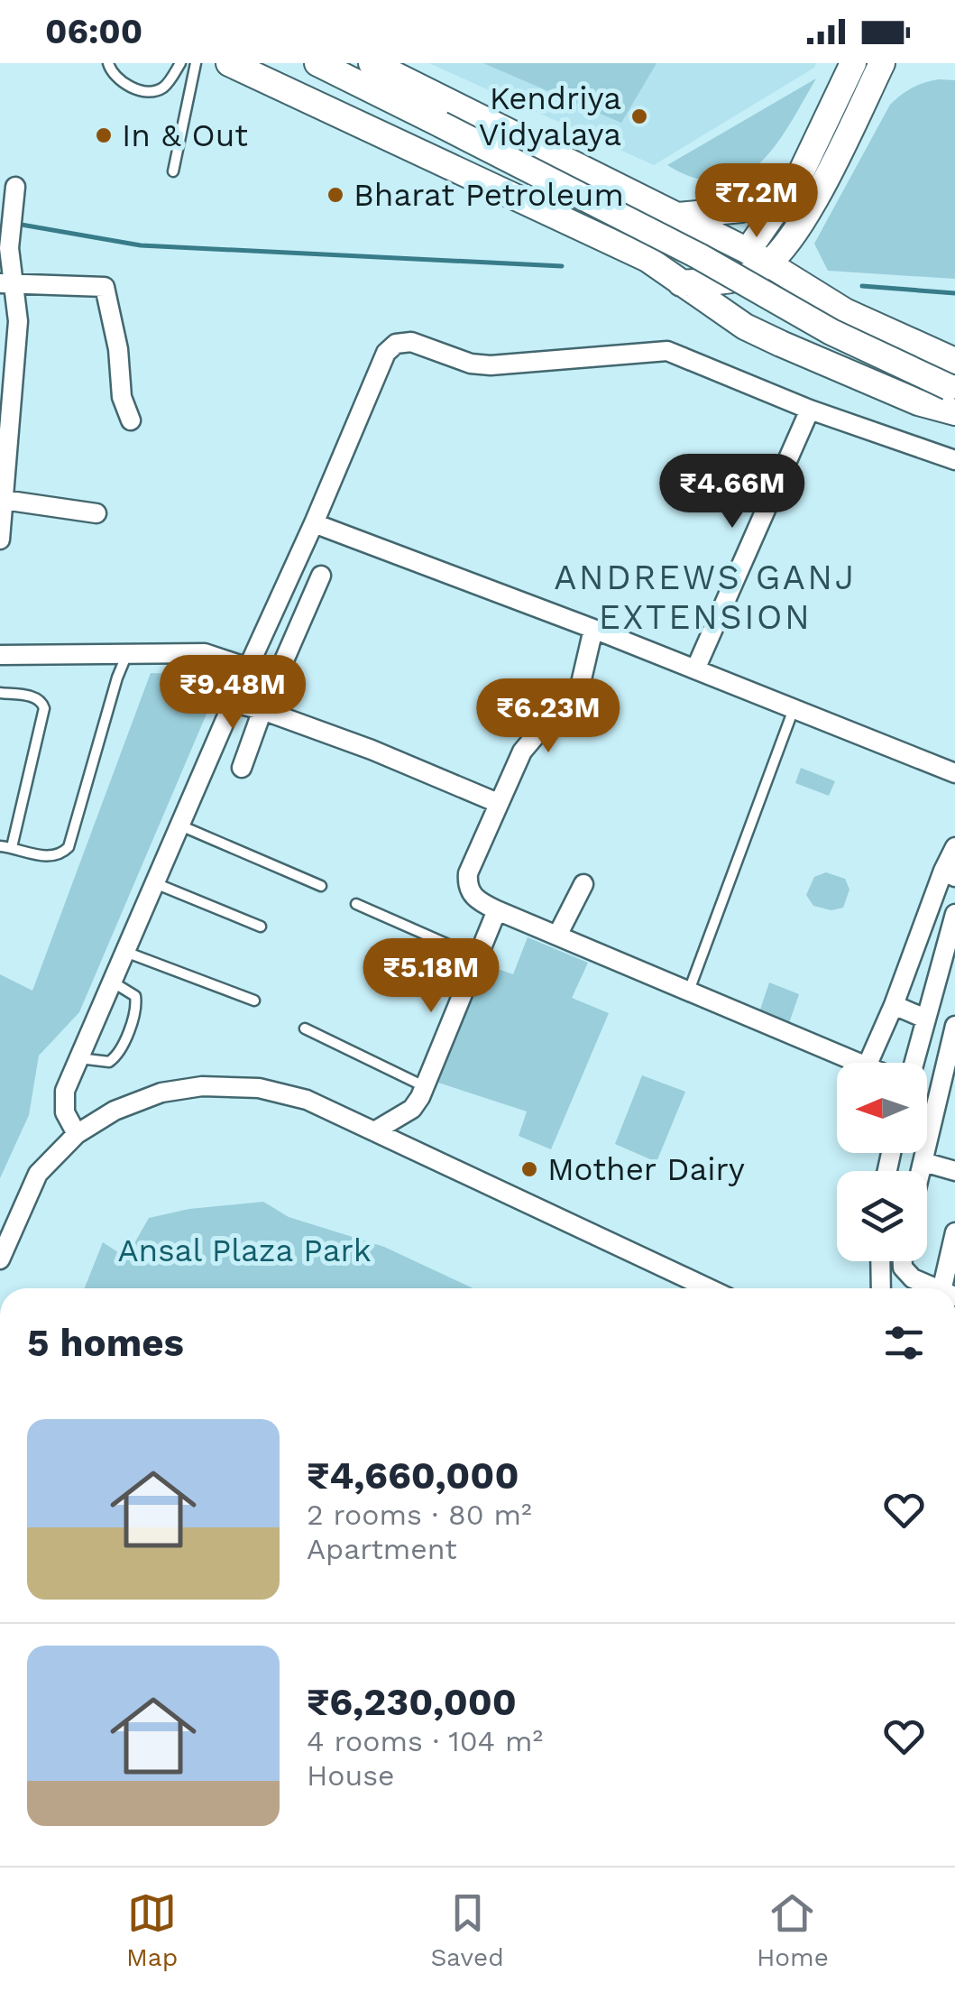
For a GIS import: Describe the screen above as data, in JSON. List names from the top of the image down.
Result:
{
  "districts": ["ANDREWS GANJ EXTENSION"],
  "parks": ["Ansal Plaza Park"],
  "places": [
    "Kendriya Vidyalaya",
    "In & Out",
    "Bharat Petroleum",
    "Mother Dairy"
  ],
  "north": "left",
  "page": {
    "status": "06:00",
    "price": [
      "₹7.2M",
      "₹4.66M",
      "₹9.48M",
      "₹6.23M",
      "₹5.18M"
    ],
    "heading": "5 homes",
    "list": [
      {
        "name": "₹4,660,000",
        "note": "2 rooms · 80 m² · Apartment"
      },
      {
        "name": "₹6,230,000",
        "note": "4 rooms · 104 m² · House"
      }
    ],
    "tabs": ["Map", "Saved", "Home"]
  }
}
